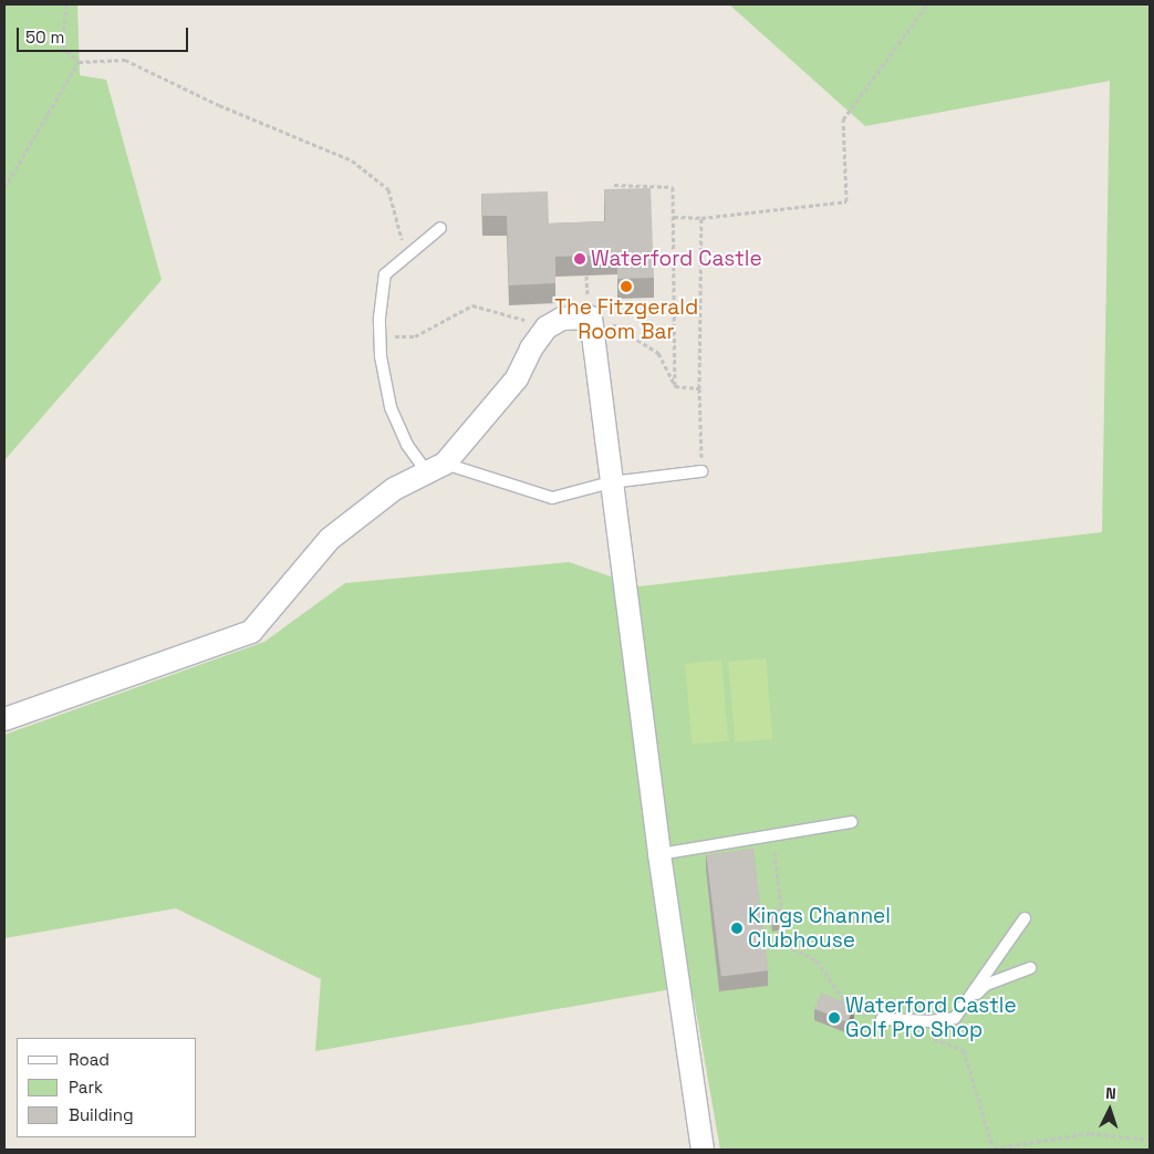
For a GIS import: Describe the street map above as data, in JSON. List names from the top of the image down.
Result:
{
  "places": [
    "Waterford Castle",
    "The Fitzgerald Room Bar",
    "Kings Channel Clubhouse",
    "Waterford Castle Golf Pro Shop"
  ],
  "legend": ["Road", "Park", "Building"],
  "scale_bar": "50 m",
  "north": "top"
}
